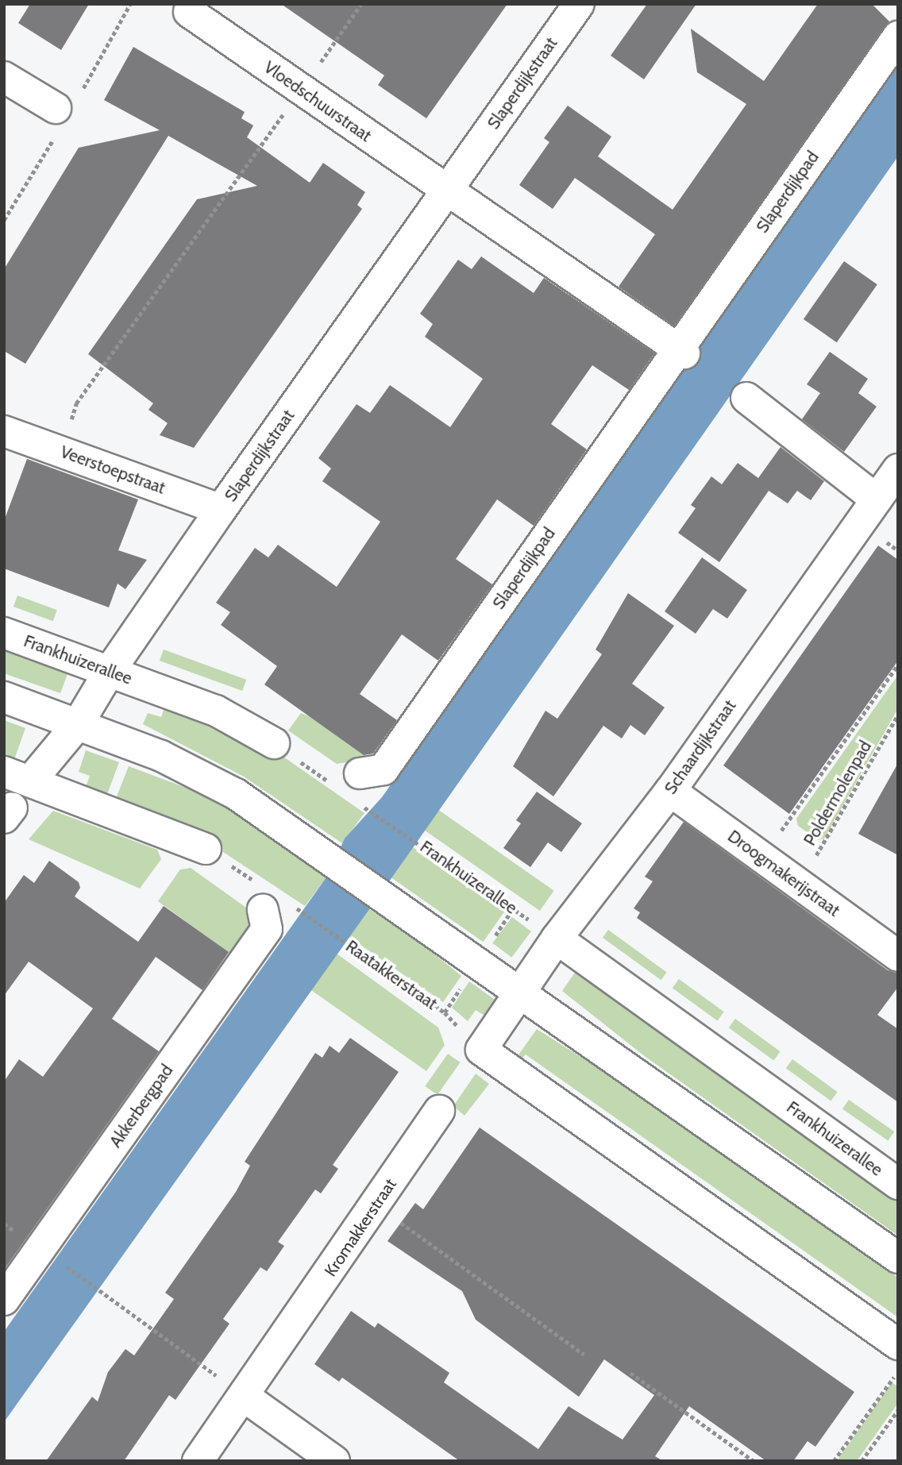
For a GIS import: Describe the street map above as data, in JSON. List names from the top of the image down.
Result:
{
  "streets": {
    "street": [
      "Slaperdijkstraat",
      "Vloedschuurstraat",
      "Slaperdijkpad",
      "Veerstoepstraat",
      "Frankhuizerallee",
      "Schaardijkstraat",
      "Droogmakerijstraat",
      "Akkerbergpad",
      "Kromakkerstraat"
    ],
    "path": ["Poldermolenpad", "Raatakkerstraat"]
  },
  "crossings": [
    ["Slaperdijkstraat", "Vloedschuurstraat"],
    ["Slaperdijkstraat", "Veerstoepstraat"],
    ["Slaperdijkstraat", "Frankhuizerallee"],
    ["Slaperdijkpad", "Frankhuizerallee"],
    ["Frankhuizerallee", "Schaardijkstraat"],
    ["Schaardijkstraat", "Droogmakerijstraat"],
    ["Poldermolenpad", "Droogmakerijstraat"],
    ["Raatakkerstraat", "Akkerbergpad"]
  ]
}
